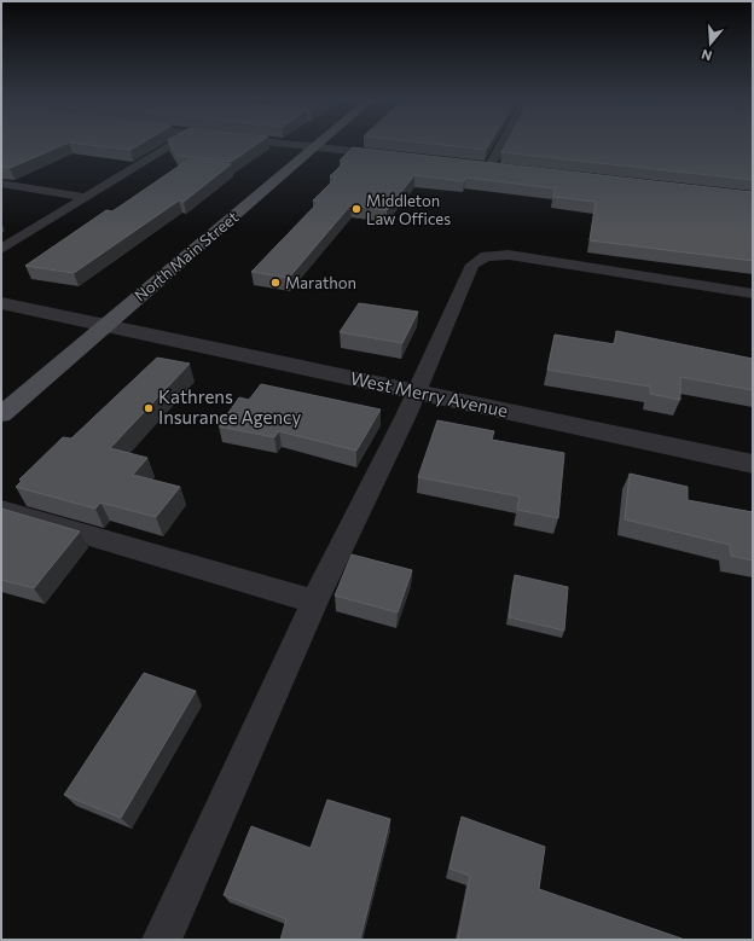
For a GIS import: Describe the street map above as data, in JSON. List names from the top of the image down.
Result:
{
  "streets": {
    "main road": ["North Main Street"],
    "street": ["West Merry Avenue"]
  },
  "crossings": [
    ["North Main Street", "West Merry Avenue"]
  ],
  "places": ["Middleton Law Offices", "Marathon", "Kathrens Insurance Agency"],
  "north": "bottom"
}
